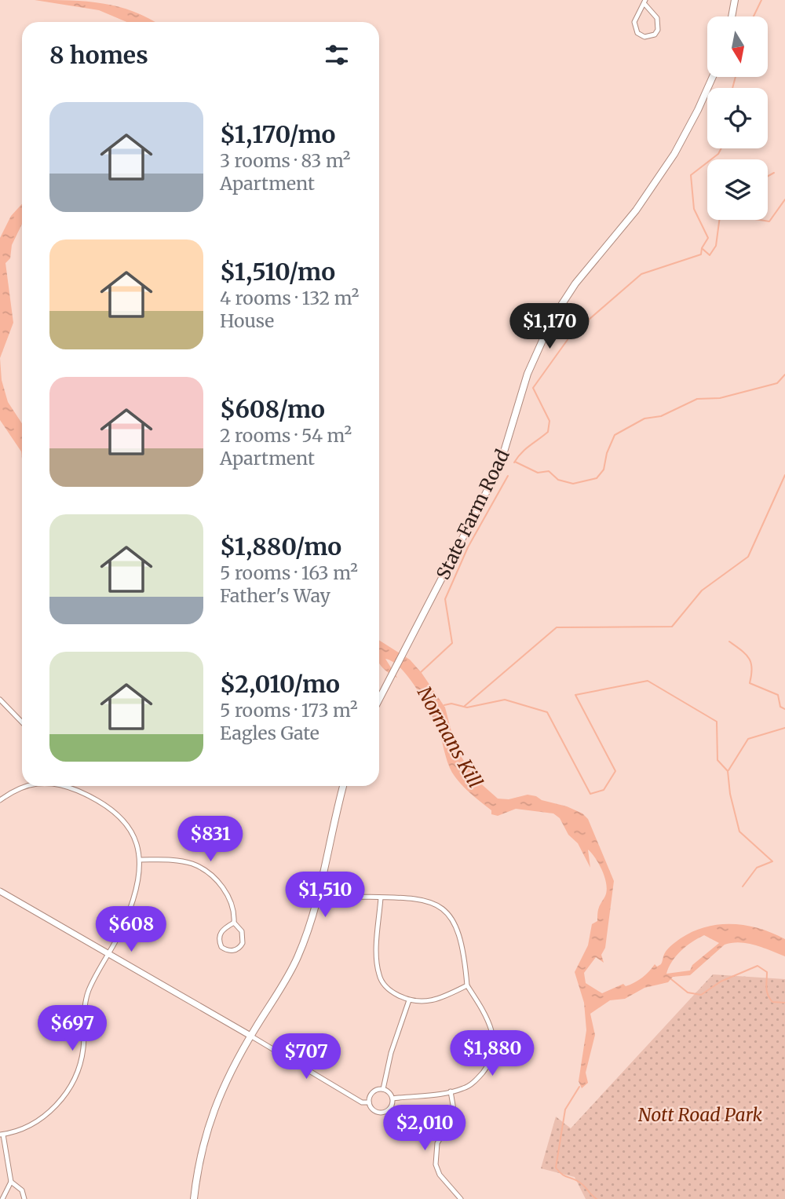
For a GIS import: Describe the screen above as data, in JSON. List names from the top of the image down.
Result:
{
  "streets": {
    "main road": ["State Farm Road"]
  },
  "water": ["Normans Kill"],
  "parks": ["Nott Road Park"],
  "north": "bottom",
  "page": {
    "heading": "8 homes",
    "list": [
      {
        "name": "$1,170/mo",
        "note": "3 rooms · 83 m² · Apartment"
      },
      {
        "name": "$1,510/mo",
        "note": "4 rooms · 132 m² · House"
      },
      {
        "name": "$608/mo",
        "note": "2 rooms · 54 m² · Apartment"
      },
      {
        "name": "$1,880/mo",
        "note": "5 rooms · 163 m² · Father's Way"
      },
      {
        "name": "$2,010/mo",
        "note": "5 rooms · 173 m² · Eagles Gate"
      }
    ],
    "price": [
      "$1,170",
      "$831",
      "$1,510",
      "$608",
      "$697",
      "$1,880",
      "$707",
      "$2,010"
    ]
  }
}
